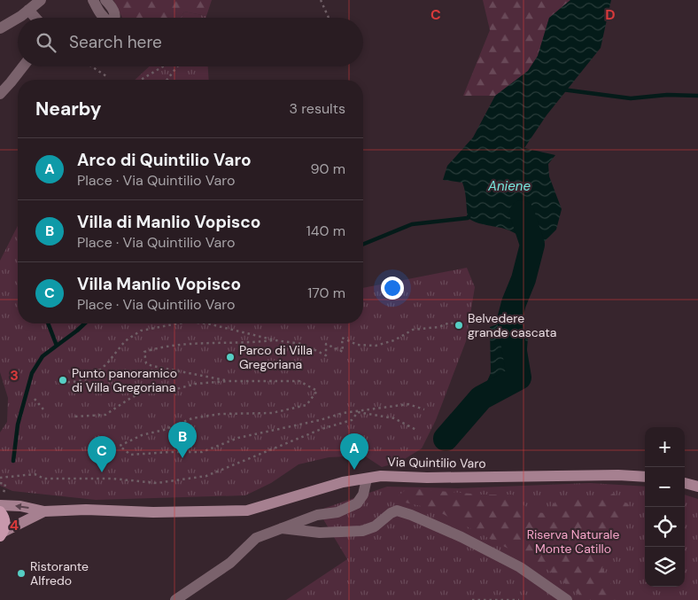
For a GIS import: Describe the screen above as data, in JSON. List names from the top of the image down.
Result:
{
  "streets": {
    "main road": ["Via Quintilio Varo"]
  },
  "water": ["Aniene"],
  "parks": ["Riserva Naturale Monte Catillo"],
  "places": [
    "Belvedere grande cascata",
    "Parco di Villa Gregoriana",
    "Punto panoramico di Villa Gregoriana",
    "Ristorante Alfredo"
  ],
  "page": {
    "search": "Search here",
    "heading": ["Nearby", "3 results"],
    "list": [
      {
        "mark": "A",
        "name": "Arco di Quintilio Varo",
        "note": "Place · Via Quintilio Varo",
        "value": "90 m"
      },
      {
        "mark": "B",
        "name": "Villa di Manlio Vopisco",
        "note": "Place · Via Quintilio Varo",
        "value": "140 m"
      },
      {
        "mark": "C",
        "name": "Villa Manlio Vopisco",
        "note": "Place · Via Quintilio Varo",
        "value": "170 m"
      }
    ],
    "pins": ["B", "A", "C"],
    "map_buttons": ["+", "−"]
  },
  "grid": {
    "columns": ["C", "D"],
    "rows": ["3", "4"]
  }
}
